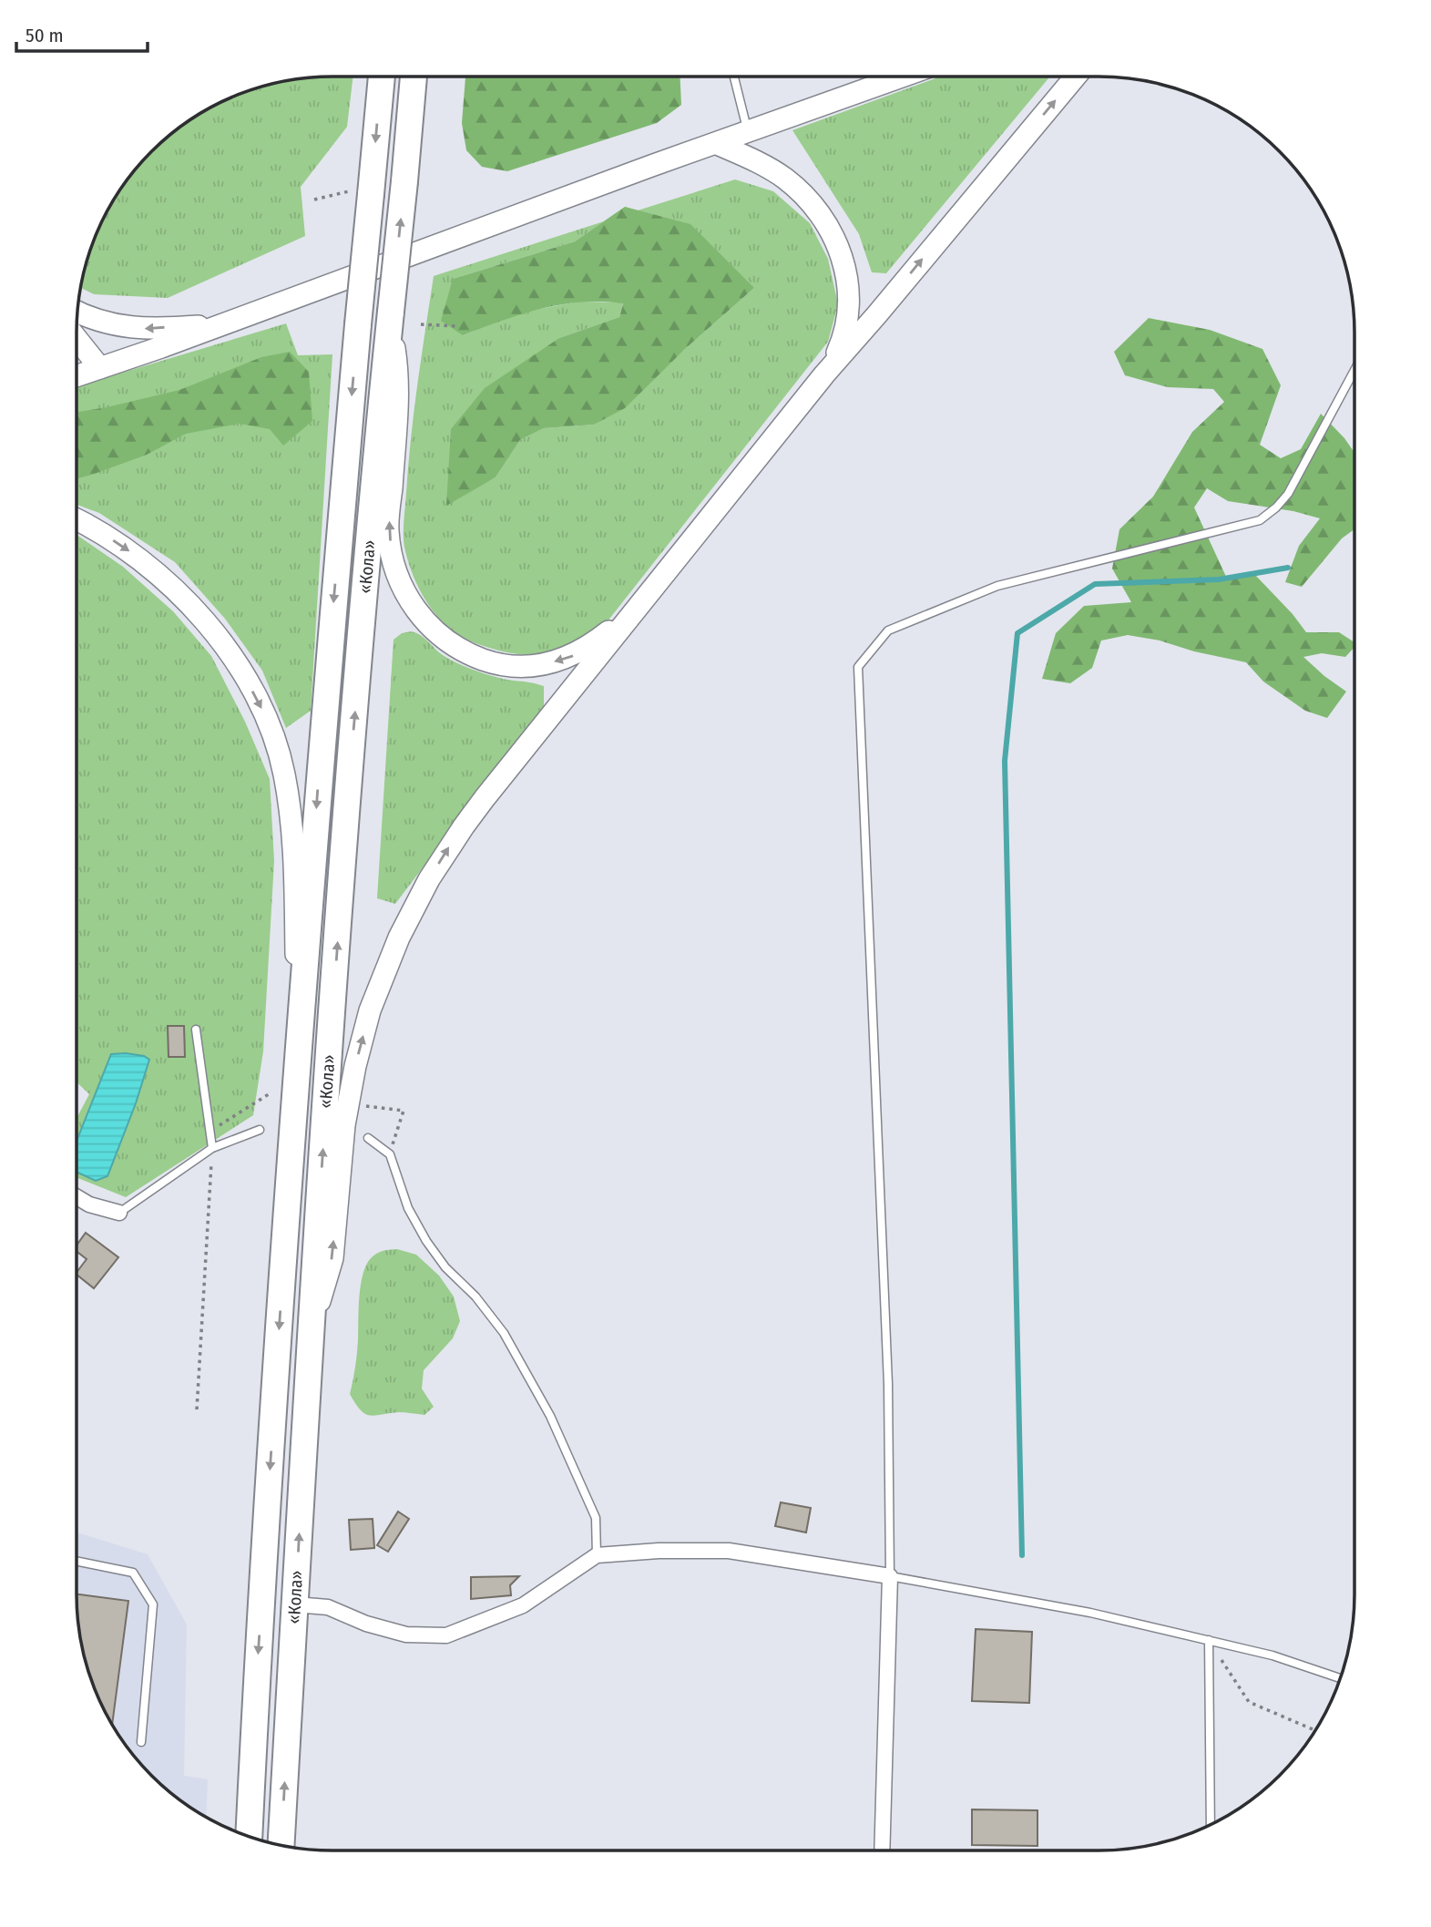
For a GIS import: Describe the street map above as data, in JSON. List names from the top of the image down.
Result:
{
  "streets": {
    "highway": ["«Кола»"]
  },
  "scale_bar": "50 m"
}
